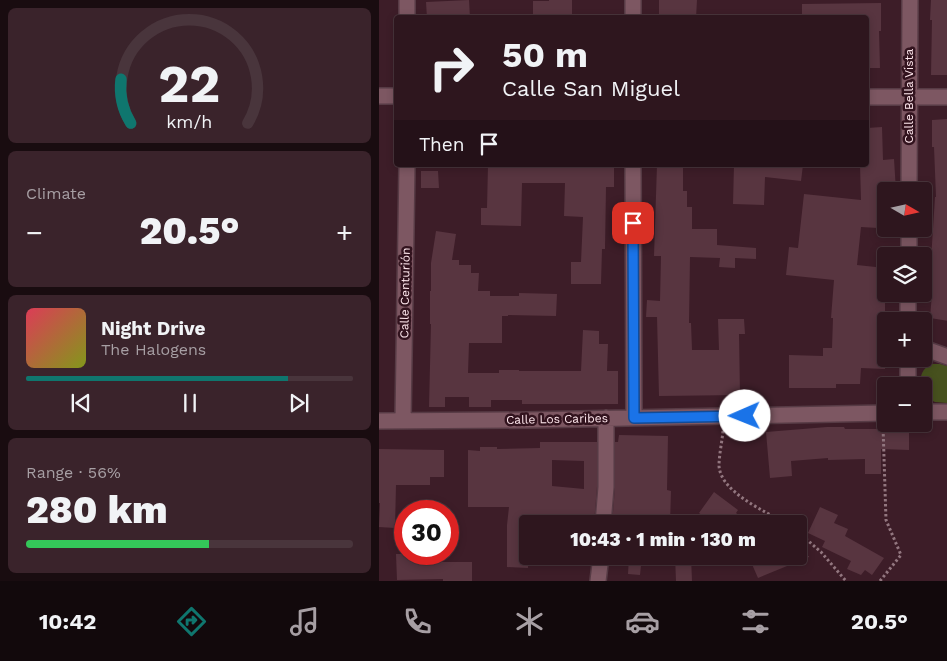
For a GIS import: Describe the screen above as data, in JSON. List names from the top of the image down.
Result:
{
  "streets": {
    "street": ["Calle Bella Vista", "Calle Centurión", "Calle Los Caribes"]
  },
  "crossings": [
    ["Calle Centurión", "Calle Los Caribes"]
  ],
  "north": "right",
  "page": {
    "turn": ["50 m", "Calle San Miguel"],
    "then": "Then",
    "tile": [
      "Climate",
      ["Range · 56%", "280 km"]
    ],
    "map_buttons": ["+", "−"],
    "heat": ["−", "20.5°", "+"],
    "song": ["Night Drive", "The Halogens"],
    "limit": "30",
    "trip": "10:43 · 1 min · 130 m",
    "tabs": ["10:42", "20.5°"],
    "gauge": ["22", "km/h"]
  }
}
